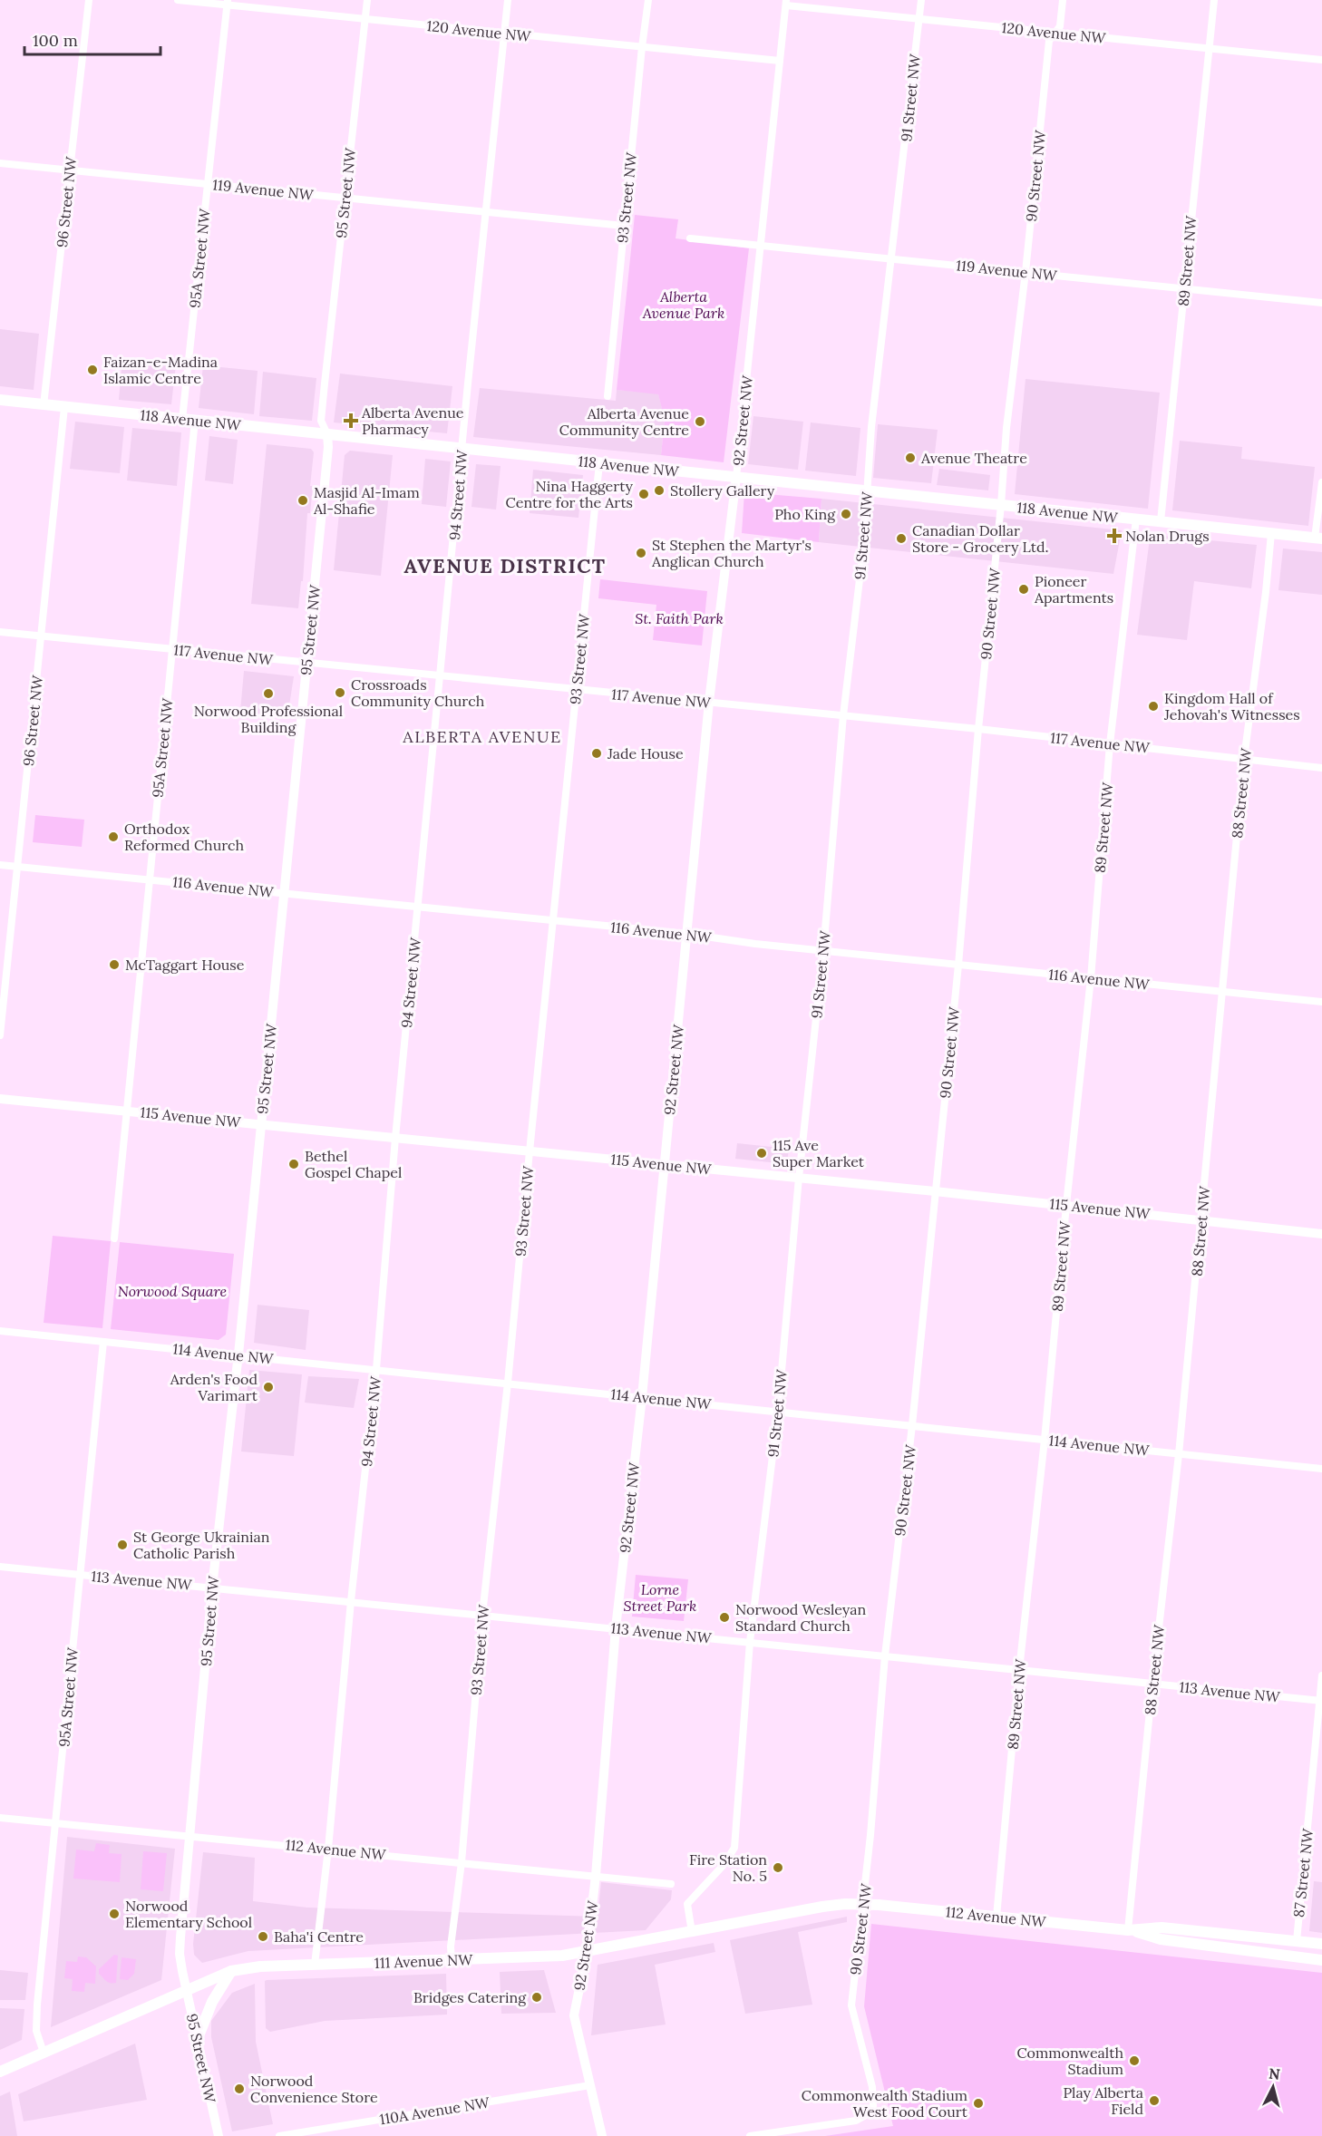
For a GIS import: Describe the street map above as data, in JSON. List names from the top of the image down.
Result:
{
  "streets": {
    "main road": ["118 Avenue NW", "112 Avenue NW", "111 Avenue NW"],
    "street": [
      "120 Avenue NW",
      "91 Street NW",
      "90 Street NW",
      "119 Avenue NW",
      "95 Street NW",
      "93 Street NW",
      "96 Street NW",
      "95A Street NW",
      "89 Street NW",
      "92 Street NW",
      "94 Street NW",
      "117 Avenue NW",
      "88 Street NW",
      "116 Avenue NW",
      "115 Avenue NW",
      "114 Avenue NW",
      "113 Avenue NW",
      "87 Street NW",
      "110A Avenue NW"
    ]
  },
  "crossings": [
    ["120 Avenue NW", "91 Street NW"],
    ["120 Avenue NW", "90 Street NW"],
    ["120 Avenue NW", "95 Street NW"],
    ["120 Avenue NW", "93 Street NW"],
    ["120 Avenue NW", "95A Street NW"],
    ["120 Avenue NW", "89 Street NW"],
    ["120 Avenue NW", "92 Street NW"],
    ["120 Avenue NW", "94 Street NW"],
    ["91 Street NW", "119 Avenue NW"],
    ["91 Street NW", "118 Avenue NW"],
    ["91 Street NW", "117 Avenue NW"],
    ["91 Street NW", "116 Avenue NW"],
    ["91 Street NW", "115 Avenue NW"],
    ["91 Street NW", "114 Avenue NW"],
    ["91 Street NW", "113 Avenue NW"],
    ["91 Street NW", "111 Avenue NW"],
    ["90 Street NW", "119 Avenue NW"],
    ["90 Street NW", "118 Avenue NW"],
    ["90 Street NW", "117 Avenue NW"],
    ["90 Street NW", "116 Avenue NW"],
    ["90 Street NW", "115 Avenue NW"],
    ["90 Street NW", "114 Avenue NW"],
    ["90 Street NW", "113 Avenue NW"],
    ["90 Street NW", "112 Avenue NW"],
    ["90 Street NW", "111 Avenue NW"],
    ["119 Avenue NW", "95 Street NW"],
    ["119 Avenue NW", "93 Street NW"],
    ["119 Avenue NW", "96 Street NW"],
    ["119 Avenue NW", "95A Street NW"],
    ["119 Avenue NW", "89 Street NW"],
    ["119 Avenue NW", "92 Street NW"],
    ["119 Avenue NW", "94 Street NW"],
    ["95 Street NW", "118 Avenue NW"],
    ["95 Street NW", "117 Avenue NW"],
    ["95 Street NW", "116 Avenue NW"],
    ["95 Street NW", "115 Avenue NW"],
    ["95 Street NW", "114 Avenue NW"],
    ["95 Street NW", "113 Avenue NW"],
    ["95 Street NW", "112 Avenue NW"],
    ["95 Street NW", "111 Avenue NW"],
    ["93 Street NW", "118 Avenue NW"],
    ["93 Street NW", "117 Avenue NW"],
    ["93 Street NW", "116 Avenue NW"],
    ["93 Street NW", "115 Avenue NW"],
    ["93 Street NW", "114 Avenue NW"],
    ["93 Street NW", "113 Avenue NW"],
    ["93 Street NW", "112 Avenue NW"],
    ["93 Street NW", "111 Avenue NW"],
    ["96 Street NW", "118 Avenue NW"],
    ["96 Street NW", "117 Avenue NW"],
    ["96 Street NW", "116 Avenue NW"],
    ["95A Street NW", "118 Avenue NW"],
    ["95A Street NW", "117 Avenue NW"],
    ["95A Street NW", "116 Avenue NW"],
    ["95A Street NW", "115 Avenue NW"],
    ["95A Street NW", "114 Avenue NW"],
    ["95A Street NW", "113 Avenue NW"],
    ["95A Street NW", "112 Avenue NW"],
    ["95A Street NW", "111 Avenue NW"],
    ["89 Street NW", "118 Avenue NW"],
    ["89 Street NW", "117 Avenue NW"],
    ["89 Street NW", "116 Avenue NW"],
    ["89 Street NW", "115 Avenue NW"],
    ["89 Street NW", "114 Avenue NW"],
    ["89 Street NW", "113 Avenue NW"],
    ["89 Street NW", "112 Avenue NW"],
    ["118 Avenue NW", "92 Street NW"],
    ["118 Avenue NW", "94 Street NW"],
    ["118 Avenue NW", "88 Street NW"],
    ["92 Street NW", "117 Avenue NW"],
    ["92 Street NW", "116 Avenue NW"],
    ["92 Street NW", "115 Avenue NW"],
    ["92 Street NW", "114 Avenue NW"],
    ["92 Street NW", "113 Avenue NW"],
    ["92 Street NW", "112 Avenue NW"],
    ["92 Street NW", "111 Avenue NW"],
    ["92 Street NW", "110A Avenue NW"],
    ["94 Street NW", "117 Avenue NW"],
    ["94 Street NW", "116 Avenue NW"],
    ["94 Street NW", "115 Avenue NW"],
    ["94 Street NW", "114 Avenue NW"],
    ["94 Street NW", "113 Avenue NW"],
    ["94 Street NW", "112 Avenue NW"],
    ["94 Street NW", "111 Avenue NW"],
    ["117 Avenue NW", "88 Street NW"],
    ["88 Street NW", "116 Avenue NW"],
    ["88 Street NW", "115 Avenue NW"],
    ["88 Street NW", "114 Avenue NW"],
    ["88 Street NW", "113 Avenue NW"],
    ["88 Street NW", "112 Avenue NW"],
    ["113 Avenue NW", "87 Street NW"],
    ["112 Avenue NW", "87 Street NW"],
    ["112 Avenue NW", "111 Avenue NW"]
  ],
  "districts": ["AVENUE DISTRICT", "ALBERTA AVENUE"],
  "parks": [
    "Alberta Avenue Park",
    "St. Faith Park",
    "Norwood Square",
    "Lorne Street Park"
  ],
  "places": {
    "other": [
      "Faizan-e-Madina Islamic Centre",
      "Alberta Avenue Community Centre",
      "Avenue Theatre",
      "Stollery Gallery",
      "Nina Haggerty Centre for the Arts",
      "Masjid Al-Imam Al-Shafie",
      "Pho King",
      "Canadian Dollar Store - Grocery Ltd.",
      "St Stephen the Martyr's Anglican Church",
      "Pioneer Apartments",
      "Crossroads Community Church",
      "Norwood Professional Building",
      "Kingdom Hall of Jehovah's Witnesses",
      "Jade House",
      "Orthodox Reformed Church",
      "McTaggart House",
      "115 Ave Super Market",
      "Bethel Gospel Chapel",
      "Arden's Food Varimart",
      "St George Ukrainian Catholic Parish",
      "Norwood Wesleyan Standard Church",
      "Fire Station No. 5",
      "Norwood Elementary School",
      "Baha'i Centre",
      "Bridges Catering",
      "Commonwealth Stadium",
      "Norwood Convenience Store",
      "Play Alberta Field",
      "Commonwealth Stadium West Food Court"
    ],
    "health": ["Alberta Avenue Pharmacy", "Nolan Drugs"]
  },
  "scale_bar": "100 m",
  "north": "top"
}
